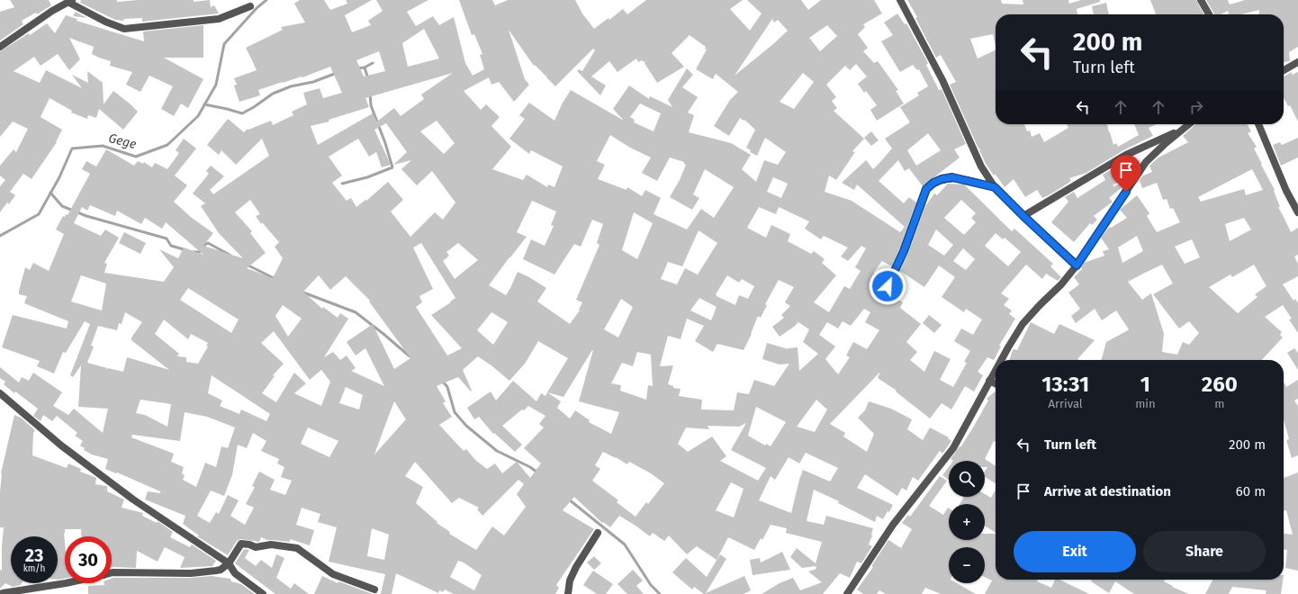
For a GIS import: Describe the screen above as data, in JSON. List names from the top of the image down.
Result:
{
  "water": ["Gege"],
  "page": {
    "turn": ["200 m", "Turn left"],
    "eta": [
      "13:31",
      "Arrival",
      "1",
      "min",
      "260",
      "m"
    ],
    "list": [
      {
        "name": "Turn left",
        "value": "200 m"
      },
      {
        "name": "Arrive at destination",
        "value": "60 m"
      }
    ],
    "map_buttons": ["+", "−"],
    "buttons": ["Exit", "Share"],
    "speed": "23 km/h",
    "limit": "30"
  }
}
